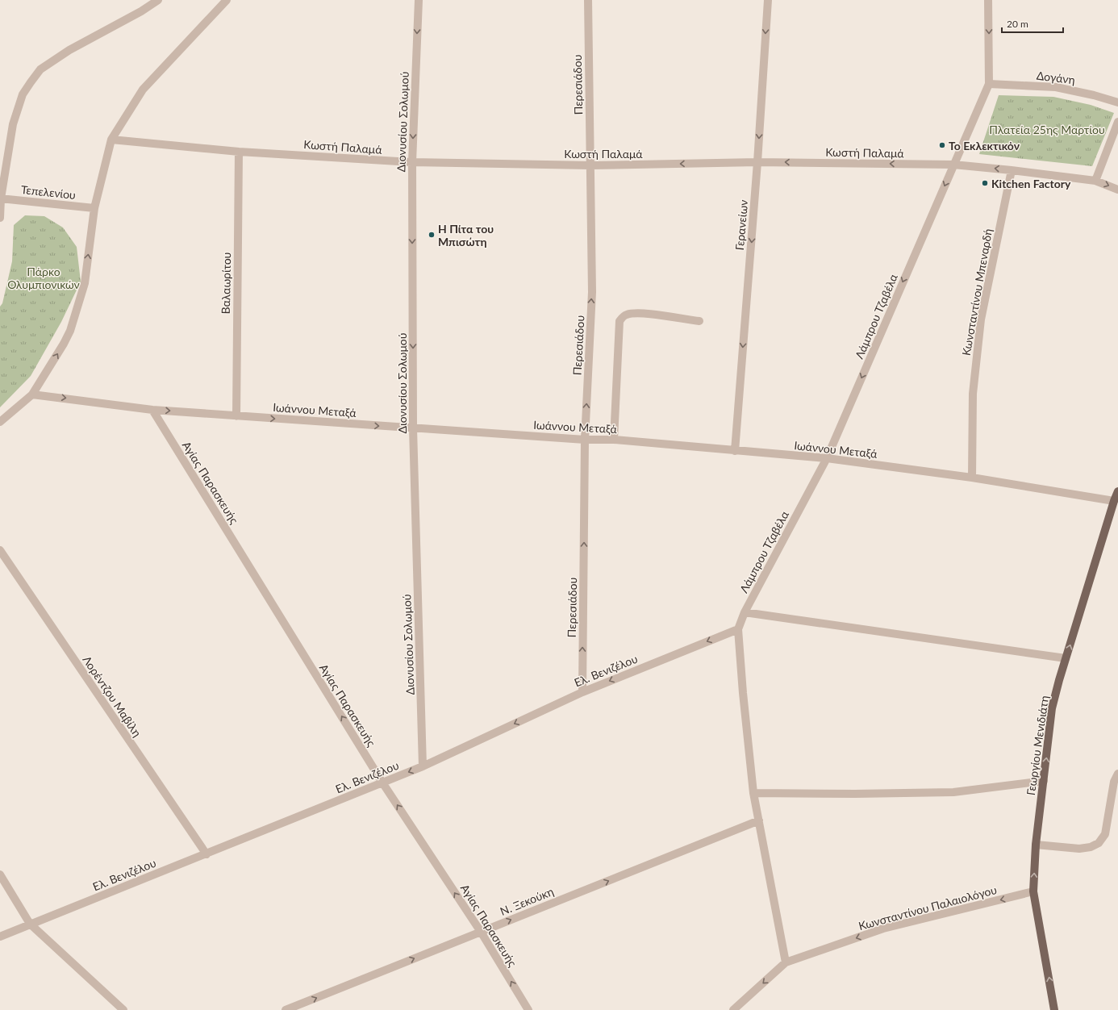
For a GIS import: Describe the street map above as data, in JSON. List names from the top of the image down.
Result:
{
  "streets": {
    "main road": ["Γεωργίου Μενιδιάτη"],
    "street": [
      "Δογάνη",
      "Περεσιάδου",
      "Διονυσίου Σολωμού",
      "Κωστή Παλαμά",
      "Τεπελενίου",
      "Γερανείων",
      "Βαλαωρίτου",
      "Κωνσταντίνου Μπεναρδή",
      "Λάμπρου Τζαβέλα",
      "Ιωάννου Μεταξά",
      "Αγίας Παρασκευής",
      "Ελ. Βενιζέλου",
      "Λορέντζου Μαβίλη",
      "Ν. Ξεκούκη",
      "Κωνσταντίνου Παλαιολόγου"
    ]
  },
  "crossings": [
    ["Δογάνη", "Λάμπρου Τζαβέλα"],
    ["Περεσιάδου", "Κωστή Παλαμά"],
    ["Περεσιάδου", "Ιωάννου Μεταξά"],
    ["Περεσιάδου", "Ελ. Βενιζέλου"],
    ["Διονυσίου Σολωμού", "Κωστή Παλαμά"],
    ["Διονυσίου Σολωμού", "Ιωάννου Μεταξά"],
    ["Διονυσίου Σολωμού", "Ελ. Βενιζέλου"],
    ["Κωστή Παλαμά", "Γερανείων"],
    ["Κωστή Παλαμά", "Βαλαωρίτου"],
    ["Κωστή Παλαμά", "Κωνσταντίνου Μπεναρδή"],
    ["Κωστή Παλαμά", "Λάμπρου Τζαβέλα"],
    ["Γερανείων", "Ιωάννου Μεταξά"],
    ["Βαλαωρίτου", "Ιωάννου Μεταξά"],
    ["Κωνσταντίνου Μπεναρδή", "Ιωάννου Μεταξά"],
    ["Λάμπρου Τζαβέλα", "Ιωάννου Μεταξά"],
    ["Λάμπρου Τζαβέλα", "Ελ. Βενιζέλου"],
    ["Ιωάννου Μεταξά", "Αγίας Παρασκευής"],
    ["Ιωάννου Μεταξά", "Γεωργίου Μενιδιάτη"],
    ["Αγίας Παρασκευής", "Ελ. Βενιζέλου"],
    ["Αγίας Παρασκευής", "Ν. Ξεκούκη"],
    ["Ελ. Βενιζέλου", "Λορέντζου Μαβίλη"],
    ["Γεωργίου Μενιδιάτη", "Κωνσταντίνου Παλαιολόγου"]
  ],
  "one_way": [
    "Περεσιάδου",
    "Διονυσίου Σολωμού",
    "Κωστή Παλαμά",
    "Γερανείων",
    "Λάμπρου Τζαβέλα",
    "Ιωάννου Μεταξά",
    "Αγίας Παρασκευής",
    "Ελ. Βενιζέλου",
    "Γεωργίου Μενιδιάτη",
    "Ν. Ξεκούκη",
    "Κωνσταντίνου Παλαιολόγου"
  ],
  "parks": ["Πλατεία 25ης Μαρτίου", "Πάρκο Ολυμπιονικών"],
  "places": ["Το Εκλεκτικὀν", "Kitchen Factory", "Η Πίτα του Μπισώτη"],
  "scale_bar": "20 m"
}
